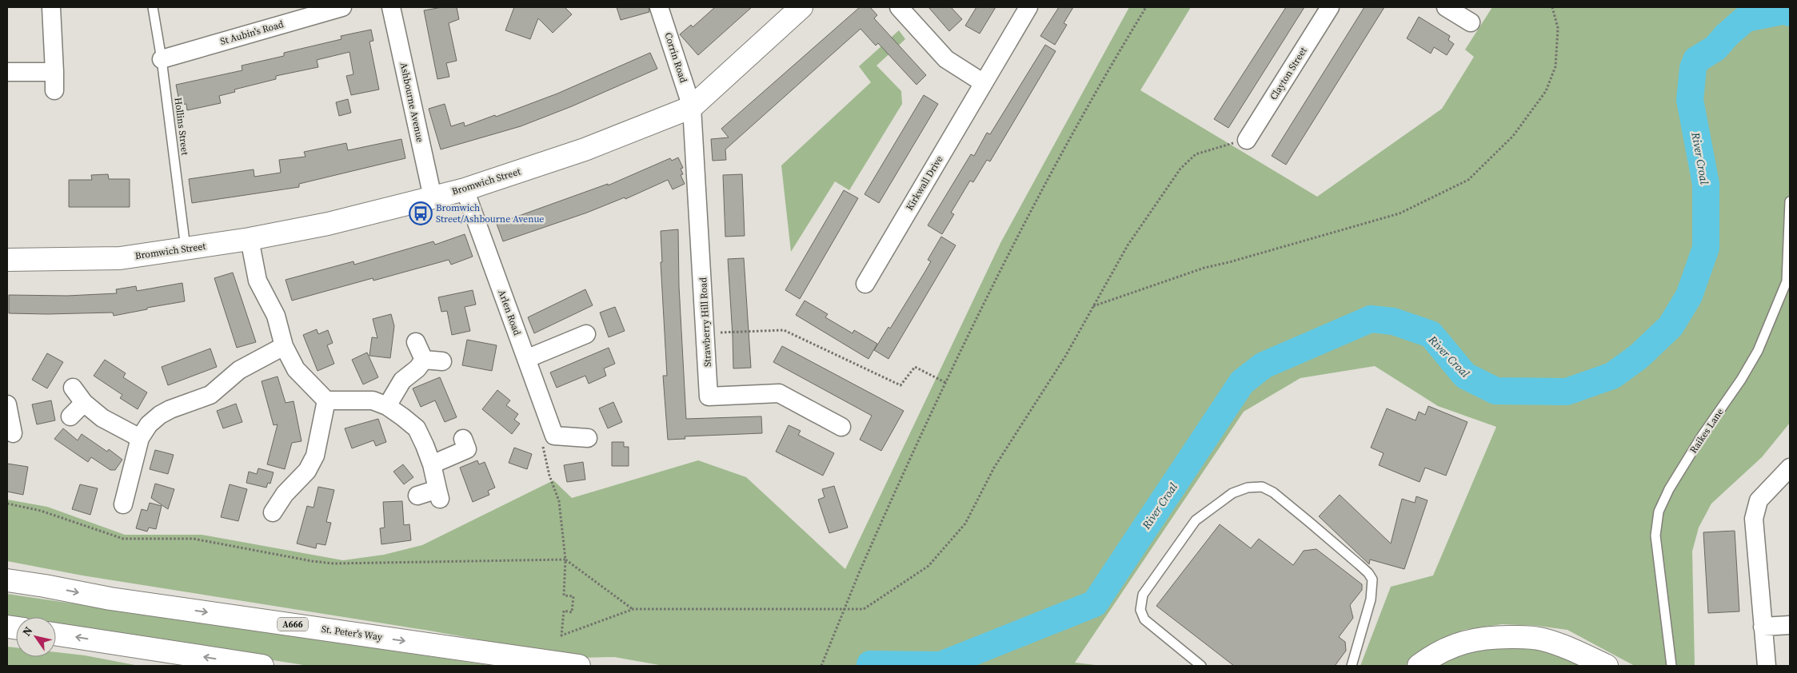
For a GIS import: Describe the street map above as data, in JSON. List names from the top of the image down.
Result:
{
  "streets": {
    "main road": ["Bromwich Street", "A666", "St. Peter's Way"],
    "street": [
      "St Aubin's Road",
      "Corrin Road",
      "Clayton Street",
      "Ashbourne Avenue",
      "Kirkwall Drive",
      "Arlen Road",
      "Strawberry Hill Road"
    ],
    "lane": ["Hollins Street", "Raikes Lane"]
  },
  "crossings": [
    ["St Aubin's Road", "Hollins Street"],
    ["Corrin Road", "Bromwich Street"],
    ["Corrin Road", "Strawberry Hill Road"],
    ["Ashbourne Avenue", "Bromwich Street"],
    ["Hollins Street", "Bromwich Street"],
    ["Bromwich Street", "Arlen Road"],
    ["Bromwich Street", "Strawberry Hill Road"],
    ["A666", "St. Peter's Way"]
  ],
  "water": ["River Croal"],
  "places": {
    "bus stop": ["Bromwich Street/Ashbourne Avenue"]
  },
  "north": "top left"
}
